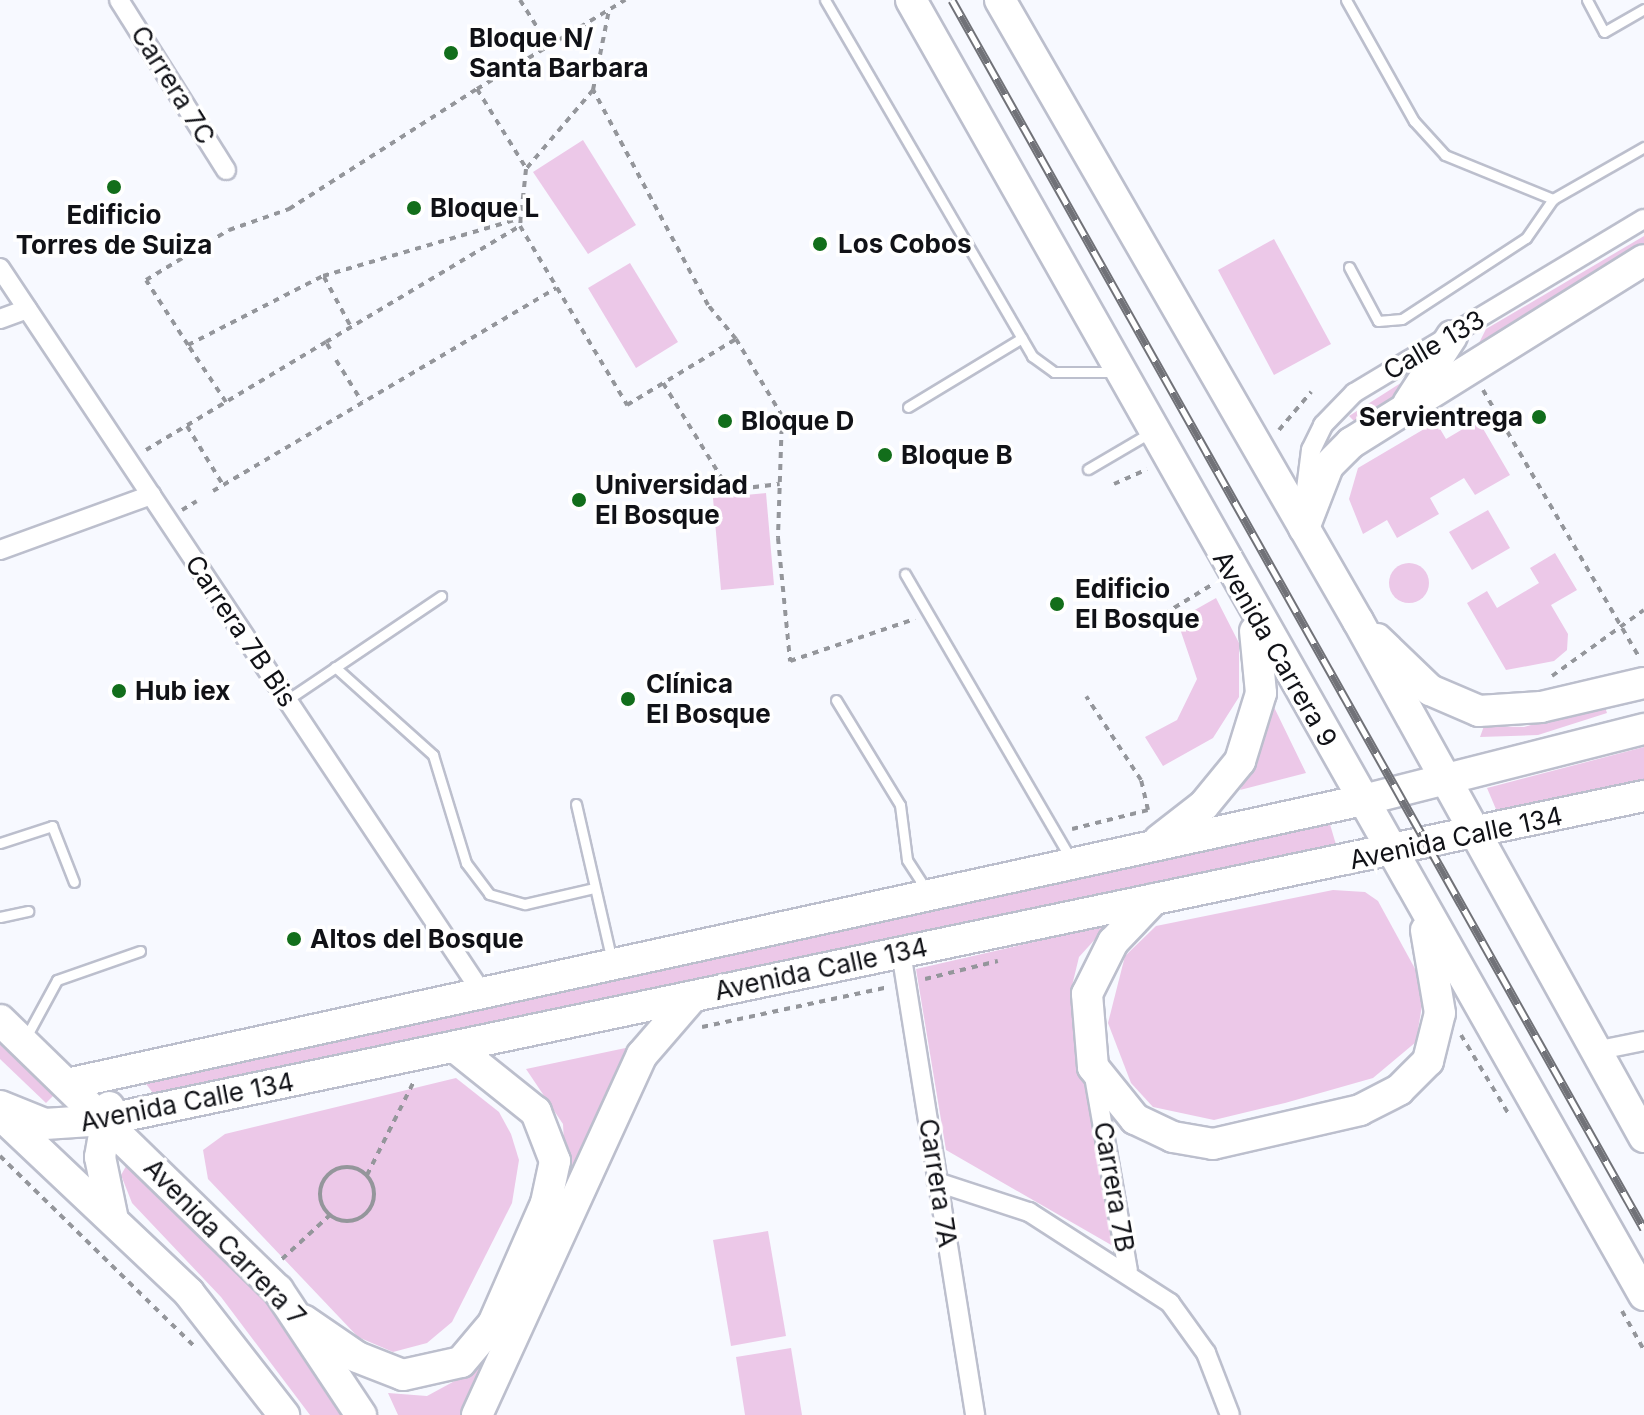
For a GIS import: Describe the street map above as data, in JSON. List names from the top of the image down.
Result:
{
  "streets": {
    "main road": ["Avenida Carrera 9", "Avenida Calle 134", "Avenida Carrera 7"],
    "street": [
      "Carrera 7C",
      "Calle 133",
      "Carrera 7B Bis",
      "Carrera 7A",
      "Carrera 7B"
    ]
  },
  "crossings": [
    ["Carrera 7B Bis", "Avenida Calle 134"],
    ["Avenida Carrera 9", "Avenida Calle 134"],
    ["Avenida Calle 134", "Carrera 7A"],
    ["Avenida Calle 134", "Avenida Carrera 7"]
  ],
  "places": [
    "Bloque N/ Santa Barbara",
    "Edificio Torres de Suiza",
    "Bloque L",
    "Los Cobos",
    "Servientrega",
    "Bloque D",
    "Bloque B",
    "Universidad El Bosque",
    "Edificio El Bosque",
    "Hub iex",
    "Clínica El Bosque",
    "Altos del Bosque"
  ]
}
